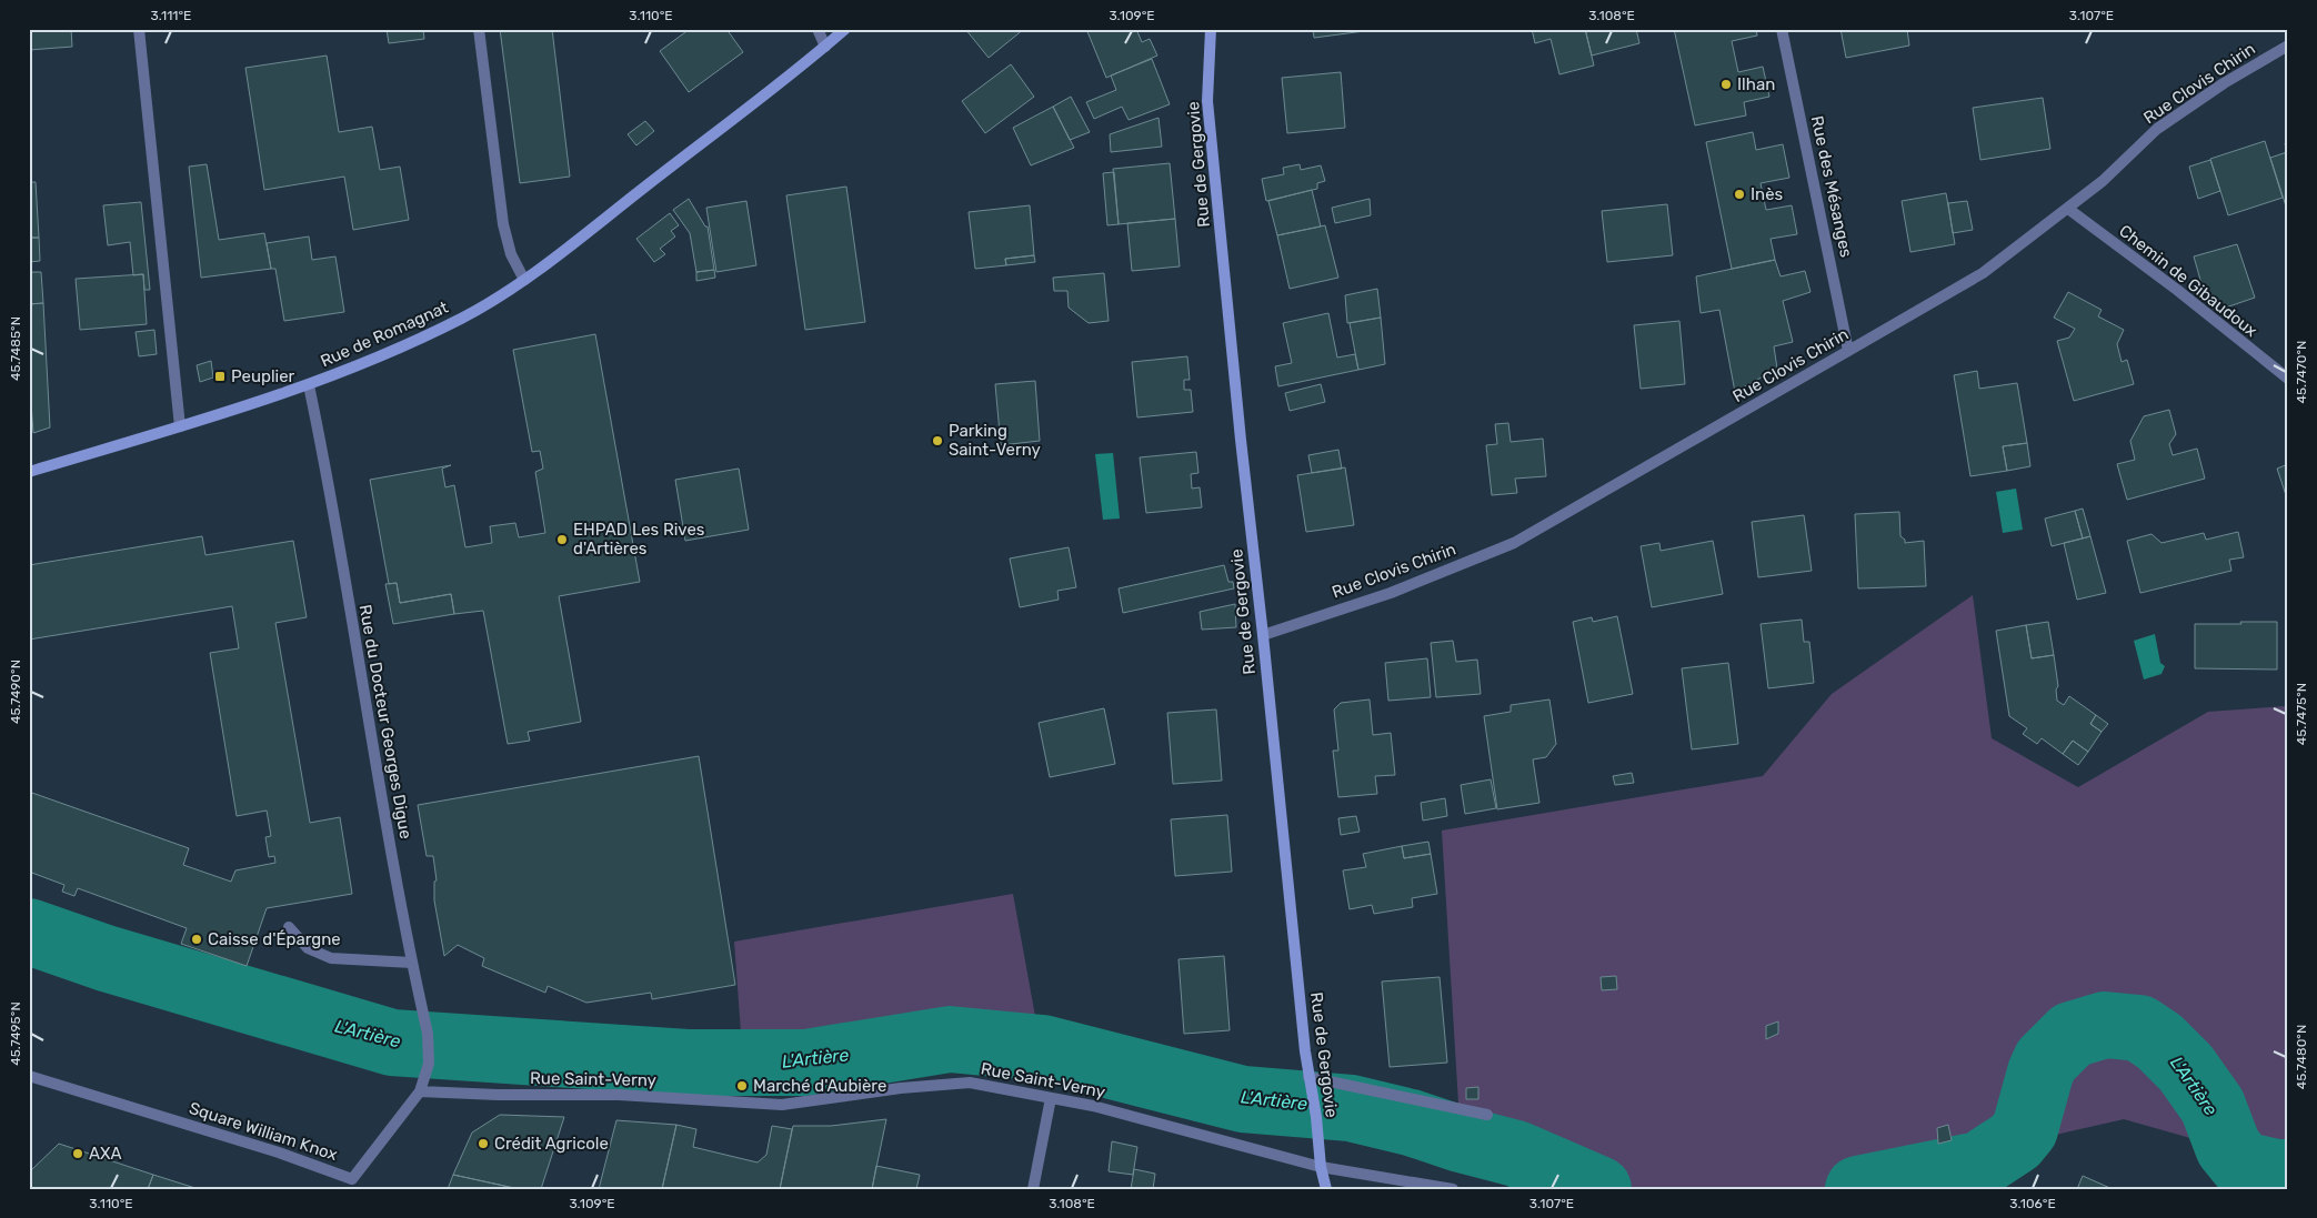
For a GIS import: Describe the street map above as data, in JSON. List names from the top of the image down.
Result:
{
  "streets": {
    "main road": ["Rue de Gergovie", "Rue de Romagnat"],
    "street": [
      "Rue Clovis Chirin",
      "Rue des Mésanges",
      "Chemin de Gibaudoux",
      "Rue du Docteur Georges Digue",
      "Rue Saint-Verny",
      "Square William Knox"
    ]
  },
  "crossings": [
    ["Rue Clovis Chirin", "Rue de Gergovie"],
    ["Rue Clovis Chirin", "Rue des Mésanges"],
    ["Rue Clovis Chirin", "Chemin de Gibaudoux"],
    ["Rue de Gergovie", "Rue Saint-Verny"],
    ["Rue de Romagnat", "Rue du Docteur Georges Digue"],
    ["Rue du Docteur Georges Digue", "Square William Knox"],
    ["Rue Saint-Verny", "Square William Knox"]
  ],
  "water": ["L'Artière"],
  "places": {
    "other": [
      "Ilhan",
      "Inès",
      "Parking Saint-Verny",
      "EHPAD Les Rives d'Artières",
      "Caisse d'Épargne",
      "Marché d'Aubière",
      "Crédit Agricole",
      "AXA"
    ],
    "transit": ["Peuplier"]
  },
  "coordinates": [
    "3.111°E",
    "3.110°E",
    "3.109°E",
    "3.108°E",
    "3.107°E",
    "45.7485°N",
    "45.7470°N",
    "45.7490°N",
    "45.7475°N",
    "45.7495°N",
    "45.7480°N",
    "3.106°E"
  ]
}
